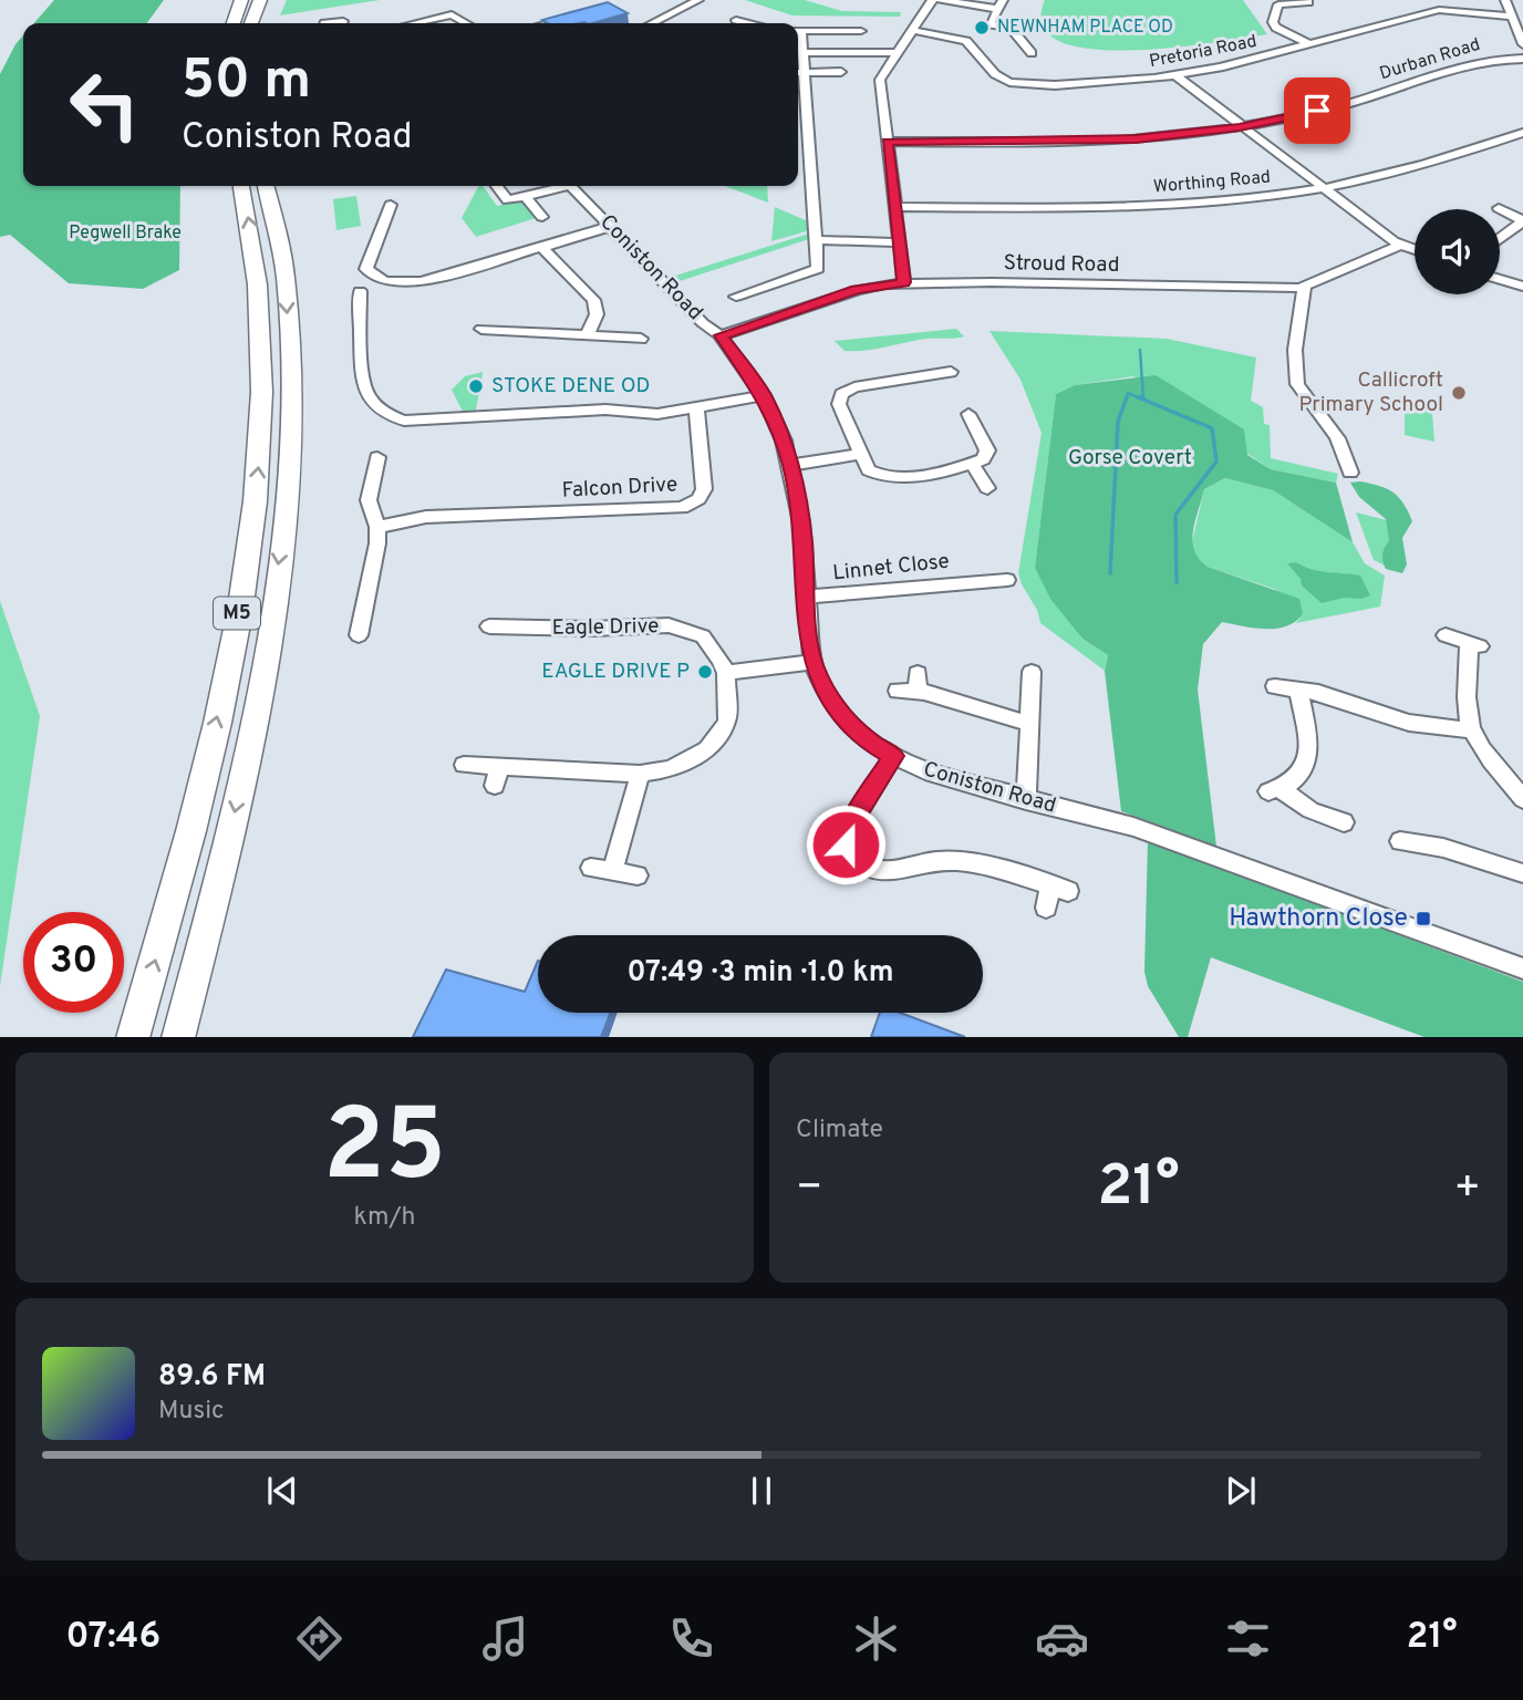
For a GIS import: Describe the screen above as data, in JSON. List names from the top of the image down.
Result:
{
  "streets": {
    "highway": ["M5"],
    "street": [
      "Pretoria Road",
      "Durban Road",
      "Worthing Road",
      "Stroud Road",
      "Coniston Road",
      "Falcon Drive",
      "Linnet Close",
      "Eagle Drive"
    ]
  },
  "crossings": [
    ["Stroud Road", "Coniston Road"],
    ["Coniston Road", "Linnet Close"]
  ],
  "parks": ["Pegwell Brake", "Gorse Covert"],
  "places": {
    "other": [
      "NEWNHAM PLACE OD",
      "STOKE DENE OD",
      "Callicroft Primary School",
      "EAGLE DRIVE P"
    ],
    "transit": ["Hawthorn Close"]
  },
  "page": {
    "turn": ["50 m", "Coniston Road"],
    "limit": "30",
    "trip": "07:49 · 3 min · 1.0 km",
    "tile": [
      ["25", "km/h"],
      "Climate"
    ],
    "heat": ["−", "21°", "+"],
    "song": ["89.6 FM", "Music"],
    "tabs": ["07:46", "21°"]
  }
}
